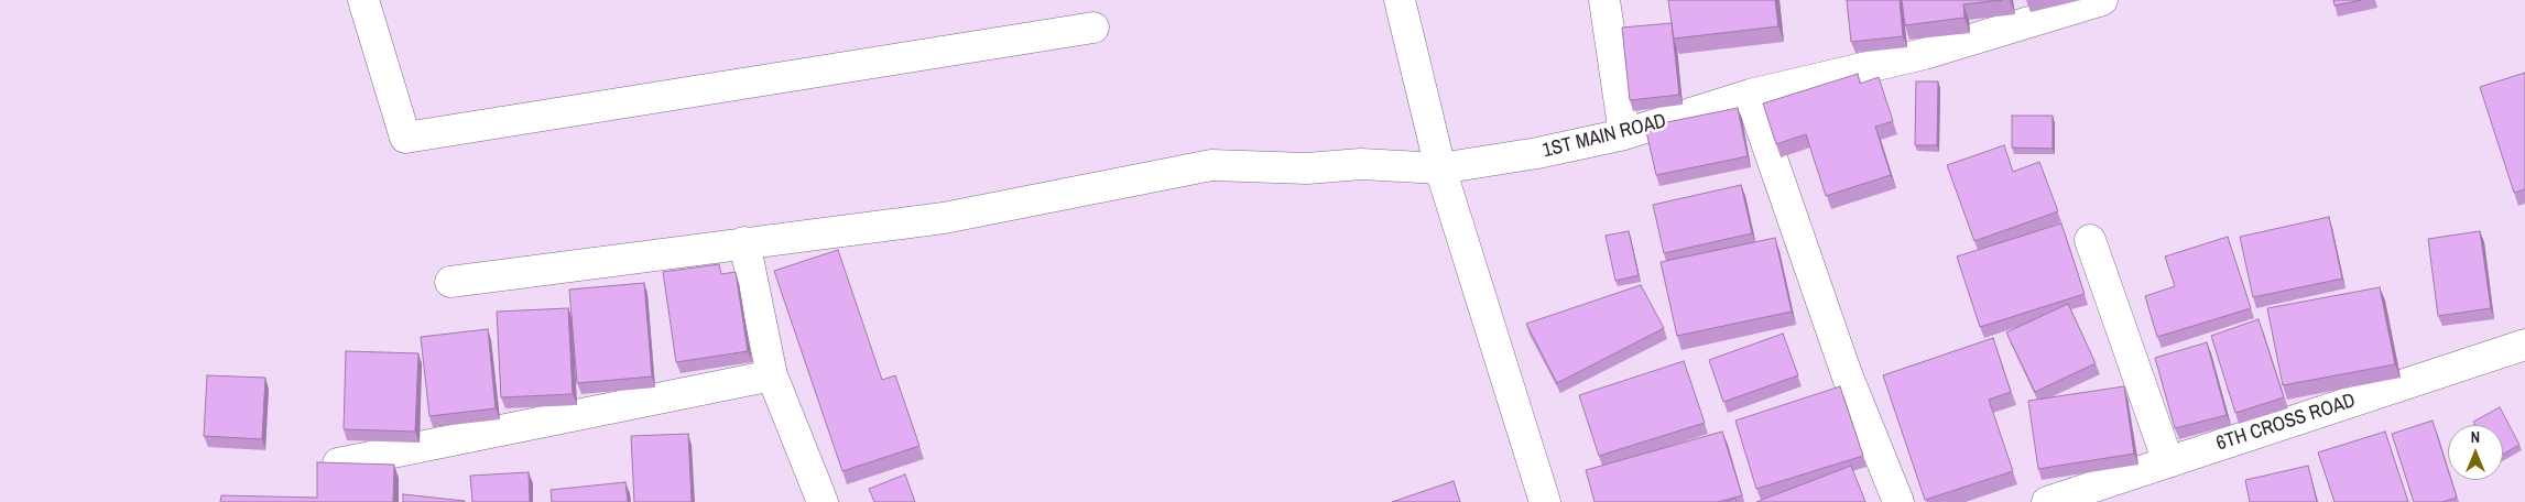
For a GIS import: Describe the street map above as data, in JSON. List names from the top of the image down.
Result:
{
  "streets": {
    "street": ["1ST MAIN ROAD", "6TH CROSS ROAD"]
  },
  "north": "top"
}
